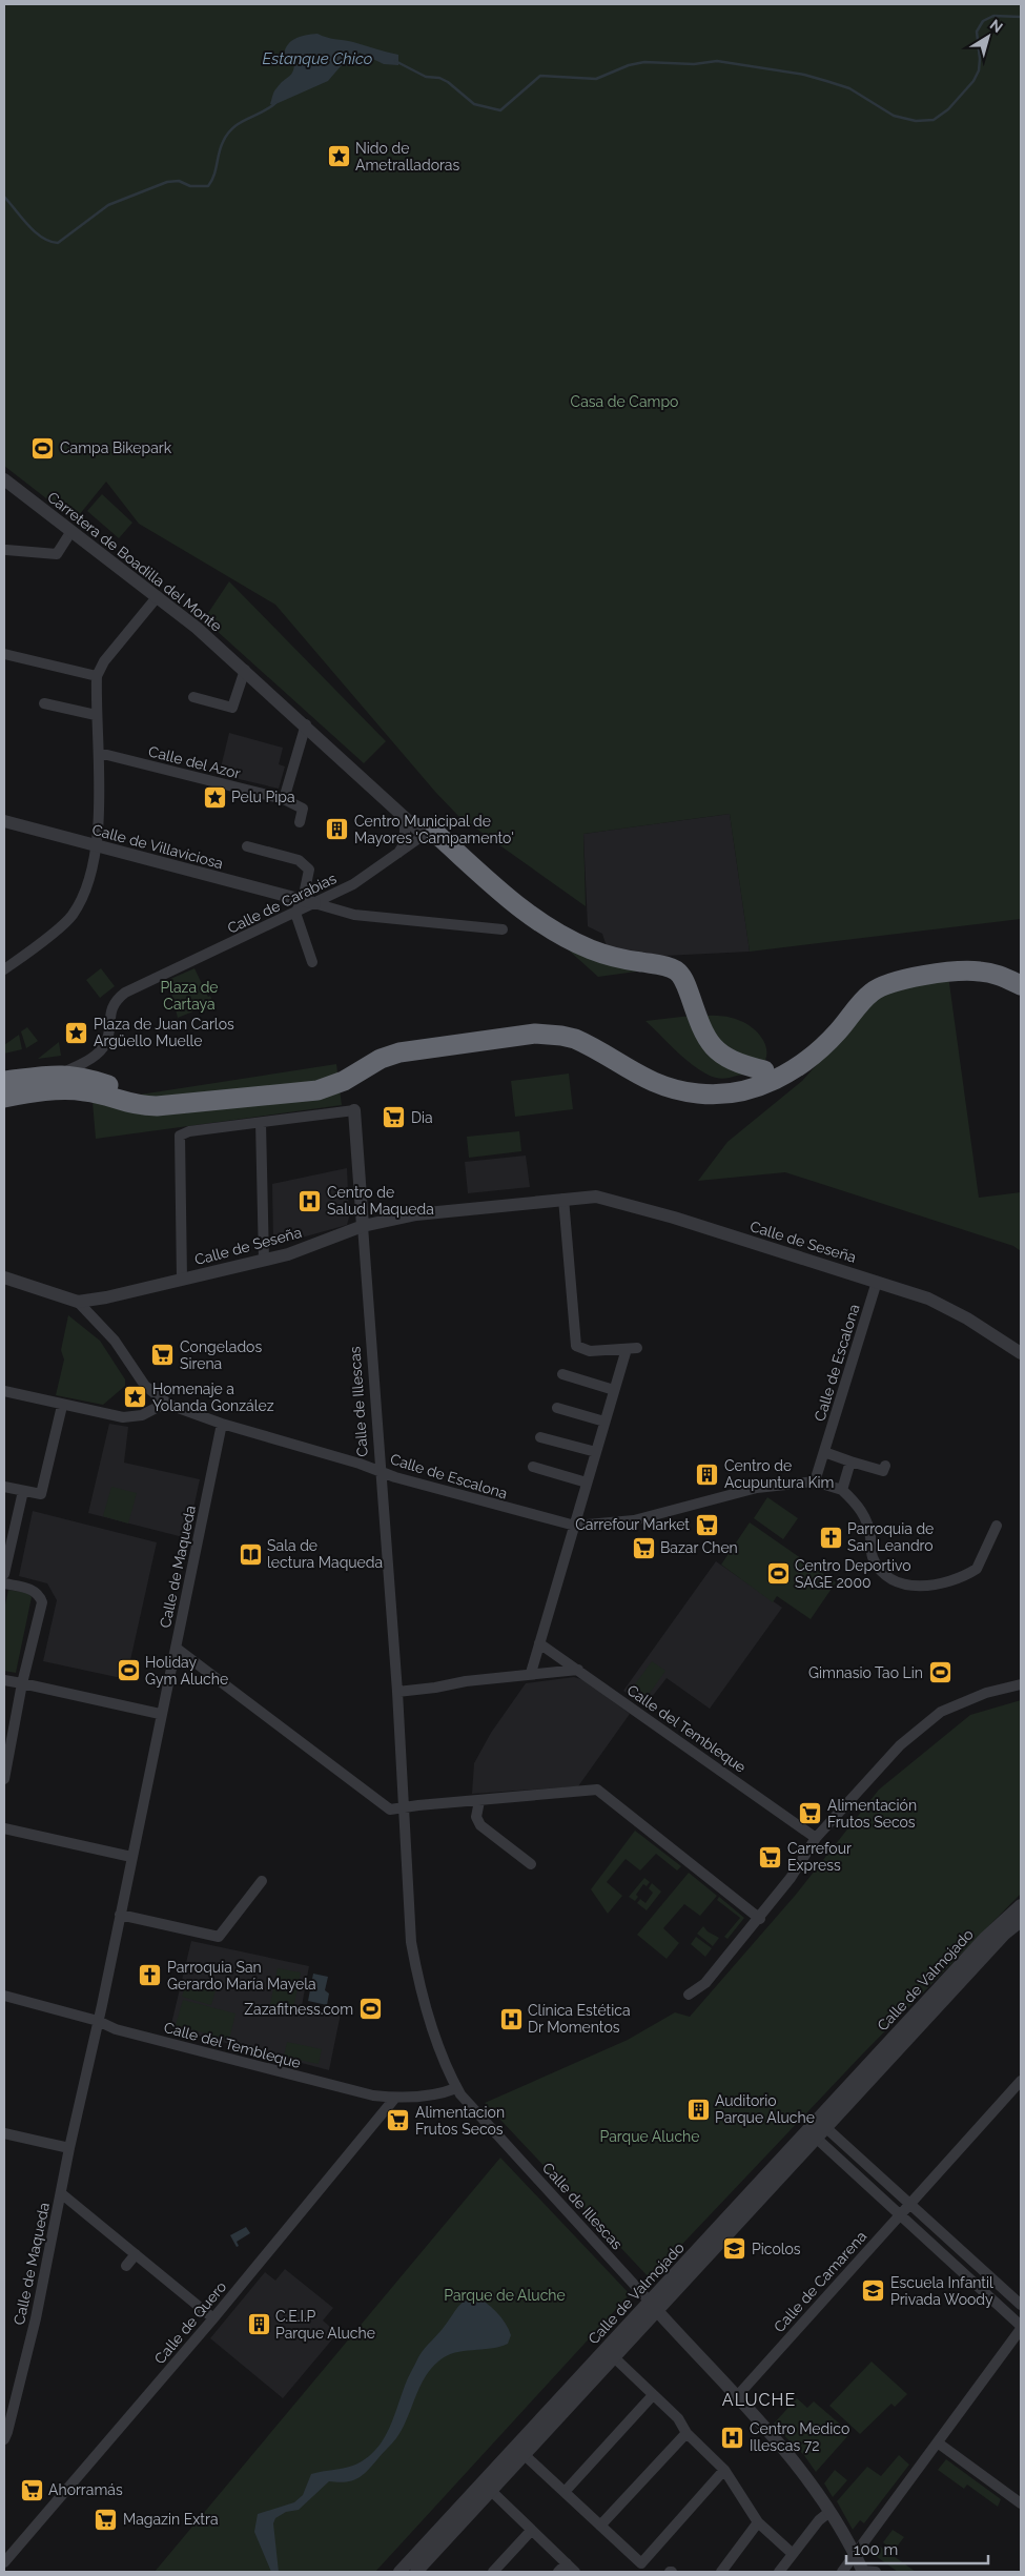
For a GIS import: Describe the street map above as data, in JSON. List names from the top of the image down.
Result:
{
  "streets": {
    "street": [
      "Carretera de Boadilla del Monte",
      "Calle del Azor",
      "Calle de Villaviciosa",
      "Calle de Carabias",
      "Calle de Seseña",
      "Calle de Escalona",
      "Calle de Illescas",
      "Calle de Maqueda",
      "Calle del Tembleque",
      "Calle de Valmojado",
      "Calle de Camarena",
      "Calle de Quero"
    ]
  },
  "crossings": [
    ["Carretera de Boadilla del Monte", "Calle de Carabias"],
    ["Calle de Villaviciosa", "Calle de Carabias"],
    ["Calle de Seseña", "Calle de Escalona"],
    ["Calle de Seseña", "Calle de Illescas"],
    ["Calle de Escalona", "Calle de Illescas"],
    ["Calle de Escalona", "Calle de Maqueda"],
    ["Calle de Illescas", "Calle del Tembleque"],
    ["Calle de Illescas", "Calle de Valmojado"],
    ["Calle de Illescas", "Calle de Camarena"],
    ["Calle de Maqueda", "Calle del Tembleque"],
    ["Calle de Maqueda", "Calle de Quero"],
    ["Calle del Tembleque", "Calle de Quero"]
  ],
  "districts": ["ALUCHE"],
  "water": ["Estanque Chico"],
  "parks": [
    "Casa de Campo",
    "Plaza de Cartaya",
    "Parque Aluche",
    "Parque de Aluche"
  ],
  "places": {
    "place": [
      "Nido de Ametralladoras",
      "Pelu Pipa",
      "Plaza de Juan Carlos Argüello Muelle",
      "Homenaje a Yolanda González"
    ],
    "sports": [
      "Campa Bikepark",
      "Centro Deportivo SAGE 2000",
      "Holiday Gym Aluche",
      "Gimnasio Tao Lin",
      "Zazafitness.com"
    ],
    "building": [
      "Centro Municipal de Mayores 'Campamento'",
      "Centro de Acupuntura Kim",
      "Auditorio Parque Aluche",
      "C.E.I.P Parque Aluche"
    ],
    "supermarket": [
      "Dia",
      "Congelados Sirena",
      "Carrefour Market",
      "Bazar Chen",
      "Alimentación Frutos Secos",
      "Carrefour Express",
      "Alimentacion Frutos Secos",
      "Ahorramás",
      "Magazin Extra"
    ],
    "hospital": ["Centro de Salud Maqueda", "Clínica Estética Dr Momentos", "Centro Medico Illescas 72"],
    "church": ["Parroquia de San Leandro", "Parroquia San Gerardo María Mayela"],
    "library": ["Sala de lectura Maqueda"],
    "school or university": ["Picolos", "Escuela Infantil Privada Woody"]
  },
  "scale_bar": "100 m",
  "north": "top right"
}
